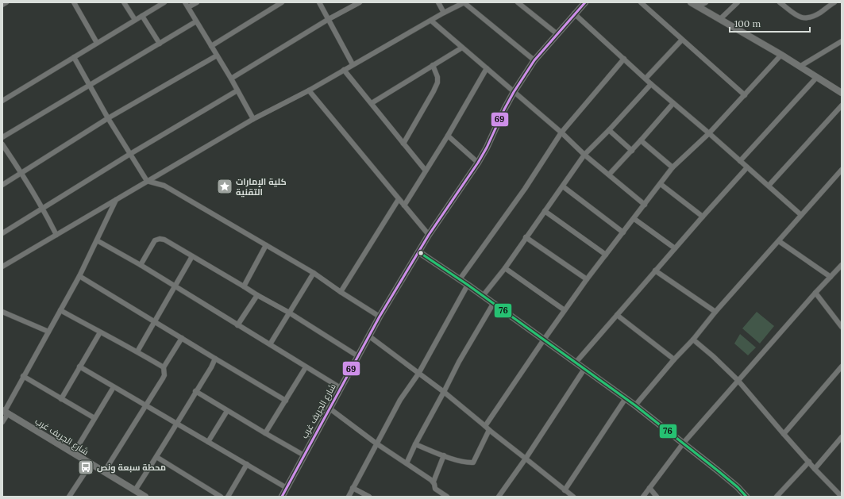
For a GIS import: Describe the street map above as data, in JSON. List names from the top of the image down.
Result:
{
  "streets": {
    "street": ["شارع الجريف غرب"]
  },
  "places": {
    "place": ["كلية الإمارات التقنية"],
    "bus stop": ["محطة سبعة ونص"]
  },
  "lines": ["transit line 69", "transit line 76"],
  "scale_bar": "100 m"
}
